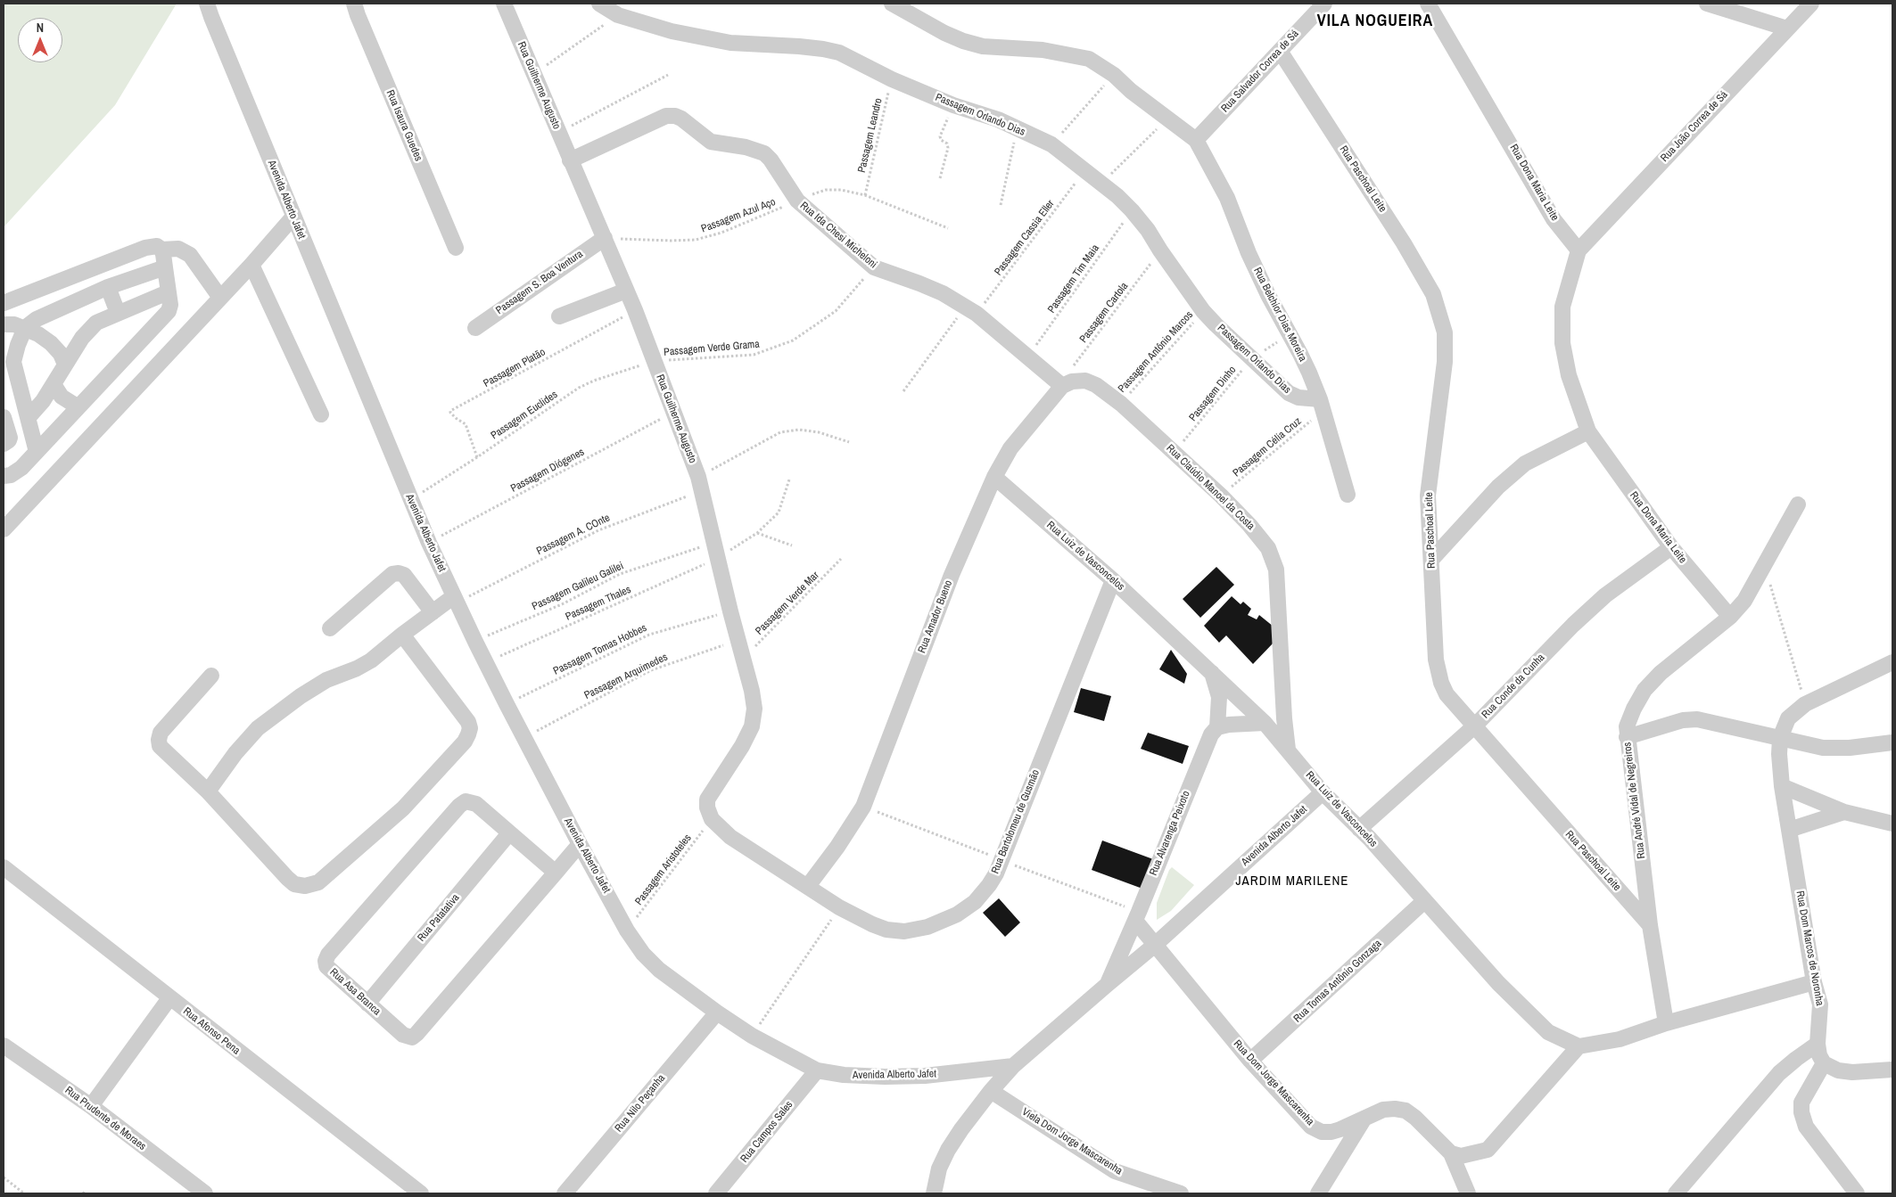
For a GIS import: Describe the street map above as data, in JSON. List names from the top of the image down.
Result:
{
  "streets": {
    "street": [
      "Rua Salvador Correa de Sá",
      "Rua Guilherme Augusto",
      "Passagem Orlando Dias",
      "Rua Isaura Guedes",
      "Rua João Correa de Sá",
      "Rua Paschoal Leite",
      "Rua Dona Maria Leite",
      "Avenida Alberto Jafet",
      "Rua Ida Chesi Micheloni",
      "Passagem S. Boa Ventura",
      "Rua Belchior Dias Moreira",
      "Rua Claúdio Manoel da Costa",
      "Rua Luiz de Vasconcelos",
      "Rua Amador Bueno",
      "Rua Conde da Cunha",
      "Rua André Vidal de Negreiros",
      "Rua Bartolomeu de Gusmão",
      "Rua Alvarenga Peixoto",
      "Rua Patatativa",
      "Rua Dom Marcos de Noronha",
      "Rua Tomas Antônio Gonzaga",
      "Rua Asa Branca",
      "Rua Afonso Pena",
      "Rua Dom Jorge Mascarenha",
      "Rua Nilo Peçanha",
      "Rua Prudente de Moraes",
      "Rua Campos Sales",
      "Viela Dom Jorge Mascarenha"
    ],
    "path": [
      "Passagem Leandro",
      "Passagem Azul Aço",
      "Passagem Cassia Eller",
      "Passagem Tim Maia",
      "Passagem Cartola",
      "Passagem Verde Grama",
      "Passagem Antônio Marcos",
      "Passagem Platão",
      "Passagem Dinho",
      "Passagem Euclides",
      "Passagem Célia Cruz",
      "Passagem Diógenes",
      "Passagem A. COnte",
      "Passagem Galileu Galilei",
      "Passagem Thales",
      "Passagem Verde Mar",
      "Passagem Tomas Hobbes",
      "Passagem Arquimedes",
      "Passagem Aristoteles"
    ]
  },
  "crossings": [
    ["Rua Salvador Correa de Sá", "Rua Paschoal Leite"],
    ["Rua Salvador Correa de Sá", "Rua Belchior Dias Moreira"],
    ["Rua Guilherme Augusto", "Passagem Azul Aço"],
    ["Rua Guilherme Augusto", "Rua Ida Chesi Micheloni"],
    ["Rua Guilherme Augusto", "Passagem S. Boa Ventura"],
    ["Rua Guilherme Augusto", "Passagem Verde Grama"],
    ["Rua Guilherme Augusto", "Passagem Platão"],
    ["Rua Guilherme Augusto", "Passagem Euclides"],
    ["Rua Guilherme Augusto", "Passagem Diógenes"],
    ["Rua Guilherme Augusto", "Passagem A. COnte"],
    ["Rua Guilherme Augusto", "Passagem Galileu Galilei"],
    ["Rua Guilherme Augusto", "Passagem Thales"],
    ["Rua Guilherme Augusto", "Passagem Verde Mar"],
    ["Rua Guilherme Augusto", "Passagem Tomas Hobbes"],
    ["Rua Guilherme Augusto", "Passagem Arquimedes"],
    ["Rua Guilherme Augusto", "Rua Bartolomeu de Gusmão"],
    ["Rua Guilherme Augusto", "Passagem Aristoteles"],
    ["Passagem Orlando Dias", "Passagem Leandro"],
    ["Passagem Orlando Dias", "Passagem Cassia Eller"],
    ["Passagem Orlando Dias", "Passagem Tim Maia"],
    ["Passagem Orlando Dias", "Passagem Cartola"],
    ["Passagem Orlando Dias", "Rua Belchior Dias Moreira"],
    ["Passagem Orlando Dias", "Passagem Antônio Marcos"],
    ["Passagem Orlando Dias", "Passagem Dinho"],
    ["Passagem Orlando Dias", "Passagem Célia Cruz"],
    ["Rua João Correa de Sá", "Rua Dona Maria Leite"],
    ["Passagem Leandro", "Passagem Azul Aço"],
    ["Rua Paschoal Leite", "Rua Conde da Cunha"],
    ["Rua Paschoal Leite", "Rua André Vidal de Negreiros"],
    ["Rua Dona Maria Leite", "Rua Conde da Cunha"],
    ["Rua Dona Maria Leite", "Rua André Vidal de Negreiros"],
    ["Avenida Alberto Jafet", "Passagem Euclides"],
    ["Avenida Alberto Jafet", "Passagem Diógenes"],
    ["Avenida Alberto Jafet", "Passagem A. COnte"],
    ["Avenida Alberto Jafet", "Rua Luiz de Vasconcelos"],
    ["Avenida Alberto Jafet", "Passagem Galileu Galilei"],
    ["Avenida Alberto Jafet", "Passagem Thales"],
    ["Avenida Alberto Jafet", "Passagem Tomas Hobbes"],
    ["Avenida Alberto Jafet", "Passagem Arquimedes"],
    ["Avenida Alberto Jafet", "Rua Alvarenga Peixoto"],
    ["Avenida Alberto Jafet", "Passagem Aristoteles"],
    ["Avenida Alberto Jafet", "Rua Asa Branca"],
    ["Avenida Alberto Jafet", "Rua Dom Jorge Mascarenha"],
    ["Avenida Alberto Jafet", "Rua Nilo Peçanha"],
    ["Avenida Alberto Jafet", "Rua Campos Sales"],
    ["Passagem Azul Aço", "Rua Ida Chesi Micheloni"],
    ["Passagem Azul Aço", "Passagem S. Boa Ventura"],
    ["Rua Ida Chesi Micheloni", "Passagem Cassia Eller"],
    ["Rua Ida Chesi Micheloni", "Passagem Tim Maia"],
    ["Rua Ida Chesi Micheloni", "Passagem Cartola"],
    ["Rua Ida Chesi Micheloni", "Passagem Verde Grama"],
    ["Rua Ida Chesi Micheloni", "Rua Claúdio Manoel da Costa"],
    ["Rua Ida Chesi Micheloni", "Rua Amador Bueno"],
    ["Passagem Cartola", "Rua Claúdio Manoel da Costa"],
    ["Passagem Cartola", "Rua Amador Bueno"],
    ["Rua Belchior Dias Moreira", "Passagem Dinho"],
    ["Rua Belchior Dias Moreira", "Passagem Célia Cruz"],
    ["Passagem Verde Grama", "Passagem Euclides"],
    ["Passagem Antônio Marcos", "Rua Claúdio Manoel da Costa"],
    ["Passagem Platão", "Passagem Euclides"],
    ["Passagem Dinho", "Rua Claúdio Manoel da Costa"],
    ["Passagem Célia Cruz", "Rua Claúdio Manoel da Costa"],
    ["Rua Claúdio Manoel da Costa", "Rua Luiz de Vasconcelos"],
    ["Rua Claúdio Manoel da Costa", "Rua Amador Bueno"],
    ["Rua Luiz de Vasconcelos", "Rua Amador Bueno"],
    ["Rua Luiz de Vasconcelos", "Rua Conde da Cunha"],
    ["Rua Luiz de Vasconcelos", "Rua Bartolomeu de Gusmão"],
    ["Rua Luiz de Vasconcelos", "Rua Tomas Antônio Gonzaga"],
    ["Passagem Galileu Galilei", "Passagem Thales"],
    ["Rua Amador Bueno", "Rua Bartolomeu de Gusmão"],
    ["Rua Bartolomeu de Gusmão", "Passagem Aristoteles"],
    ["Rua Alvarenga Peixoto", "Rua Dom Jorge Mascarenha"],
    ["Rua Patatativa", "Rua Asa Branca"],
    ["Rua Tomas Antônio Gonzaga", "Rua Dom Jorge Mascarenha"]
  ],
  "districts": ["VILA NOGUEIRA", "JARDIM MARILENE"],
  "north": "top"
}
